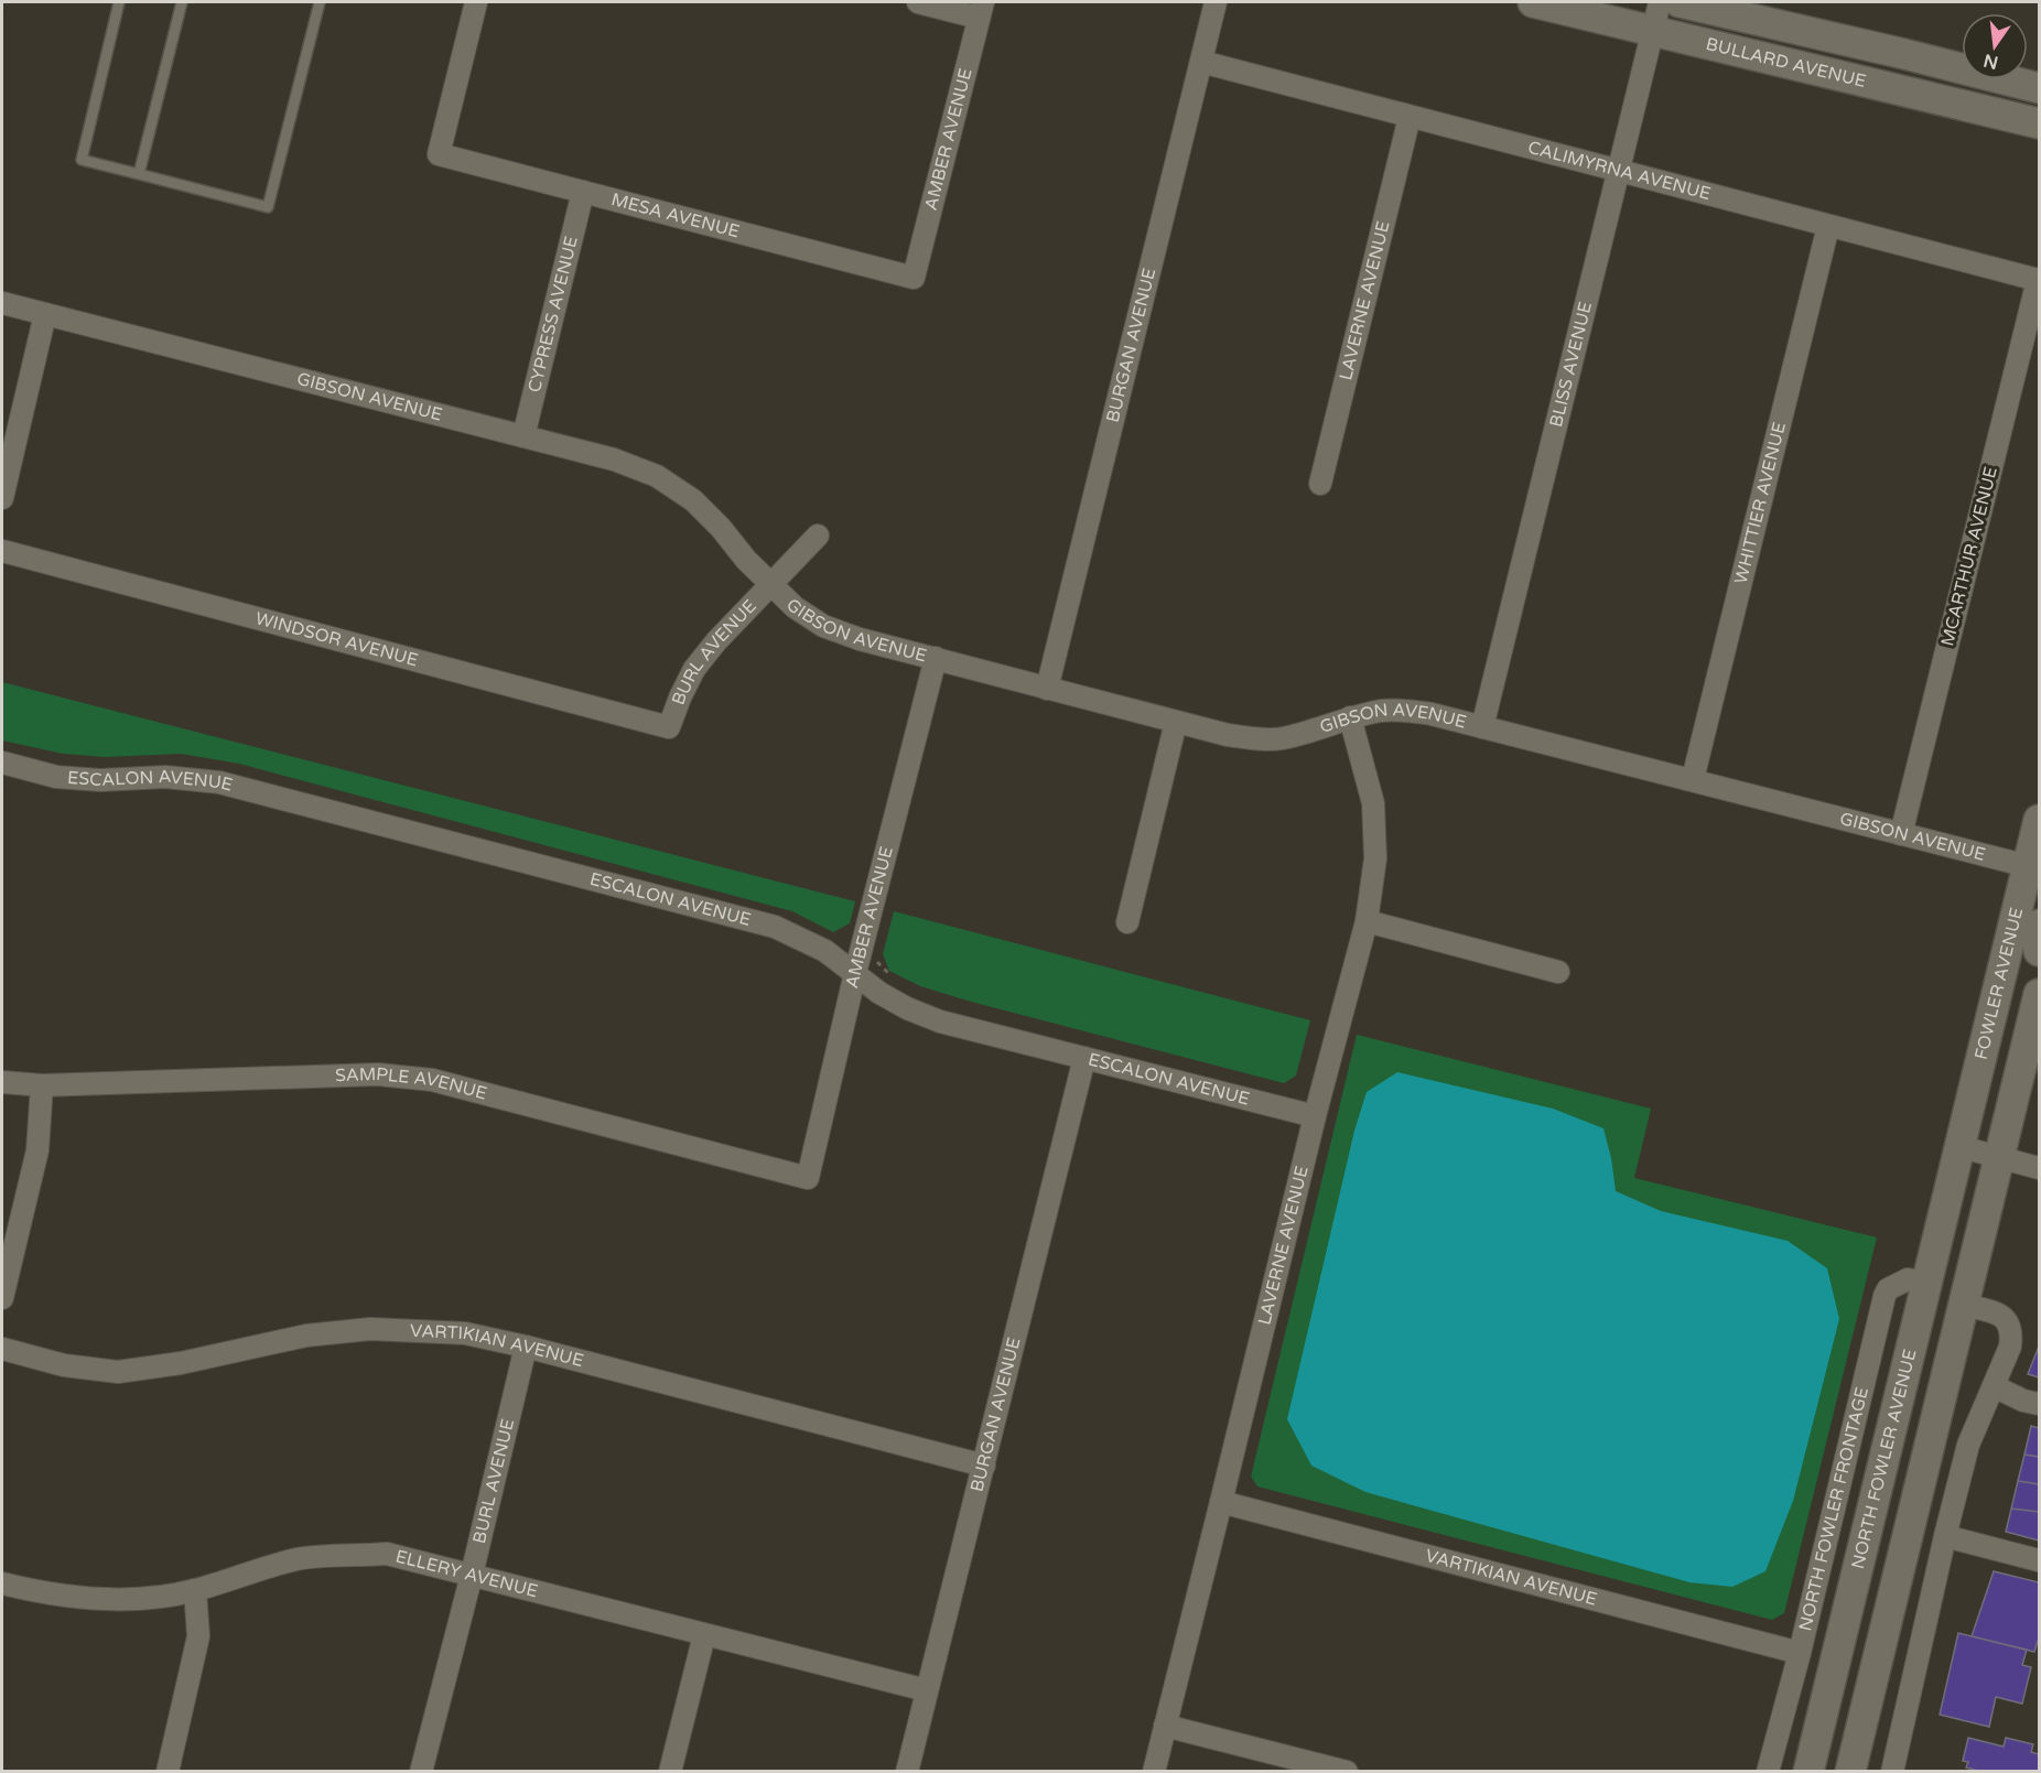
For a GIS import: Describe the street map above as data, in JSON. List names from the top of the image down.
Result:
{
  "streets": {
    "main road": ["BULLARD AVENUE", "FOWLER AVENUE", "NORTH FOWLER AVENUE"],
    "street": [
      "AMBER AVENUE",
      "CALIMYRNA AVENUE",
      "MESA AVENUE",
      "LAVERNE AVENUE",
      "CYPRESS AVENUE",
      "BURGAN AVENUE",
      "BLISS AVENUE",
      "GIBSON AVENUE",
      "WHITTIER AVENUE",
      "MCARTHUR AVENUE",
      "WINDSOR AVENUE",
      "BURL AVENUE",
      "ESCALON AVENUE",
      "SAMPLE AVENUE",
      "VARTIKIAN AVENUE",
      "NORTH FOWLER FRONTAGE",
      "ELLERY AVENUE"
    ]
  },
  "crossings": [
    ["BULLARD AVENUE", "BLISS AVENUE"],
    ["AMBER AVENUE", "MESA AVENUE"],
    ["AMBER AVENUE", "GIBSON AVENUE"],
    ["AMBER AVENUE", "ESCALON AVENUE"],
    ["AMBER AVENUE", "SAMPLE AVENUE"],
    ["CALIMYRNA AVENUE", "LAVERNE AVENUE"],
    ["CALIMYRNA AVENUE", "BURGAN AVENUE"],
    ["CALIMYRNA AVENUE", "BLISS AVENUE"],
    ["CALIMYRNA AVENUE", "WHITTIER AVENUE"],
    ["CALIMYRNA AVENUE", "MCARTHUR AVENUE"],
    ["MESA AVENUE", "CYPRESS AVENUE"],
    ["LAVERNE AVENUE", "GIBSON AVENUE"],
    ["LAVERNE AVENUE", "ESCALON AVENUE"],
    ["LAVERNE AVENUE", "VARTIKIAN AVENUE"],
    ["CYPRESS AVENUE", "GIBSON AVENUE"],
    ["BURGAN AVENUE", "GIBSON AVENUE"],
    ["BURGAN AVENUE", "ESCALON AVENUE"],
    ["BURGAN AVENUE", "VARTIKIAN AVENUE"],
    ["BURGAN AVENUE", "ELLERY AVENUE"],
    ["BLISS AVENUE", "GIBSON AVENUE"],
    ["GIBSON AVENUE", "WHITTIER AVENUE"],
    ["GIBSON AVENUE", "MCARTHUR AVENUE"],
    ["GIBSON AVENUE", "BURL AVENUE"],
    ["GIBSON AVENUE", "FOWLER AVENUE"],
    ["WINDSOR AVENUE", "BURL AVENUE"],
    ["BURL AVENUE", "VARTIKIAN AVENUE"],
    ["BURL AVENUE", "ELLERY AVENUE"],
    ["FOWLER AVENUE", "NORTH FOWLER AVENUE"],
    ["VARTIKIAN AVENUE", "NORTH FOWLER FRONTAGE"],
    ["NORTH FOWLER AVENUE", "NORTH FOWLER FRONTAGE"]
  ],
  "north": "bottom"
}
